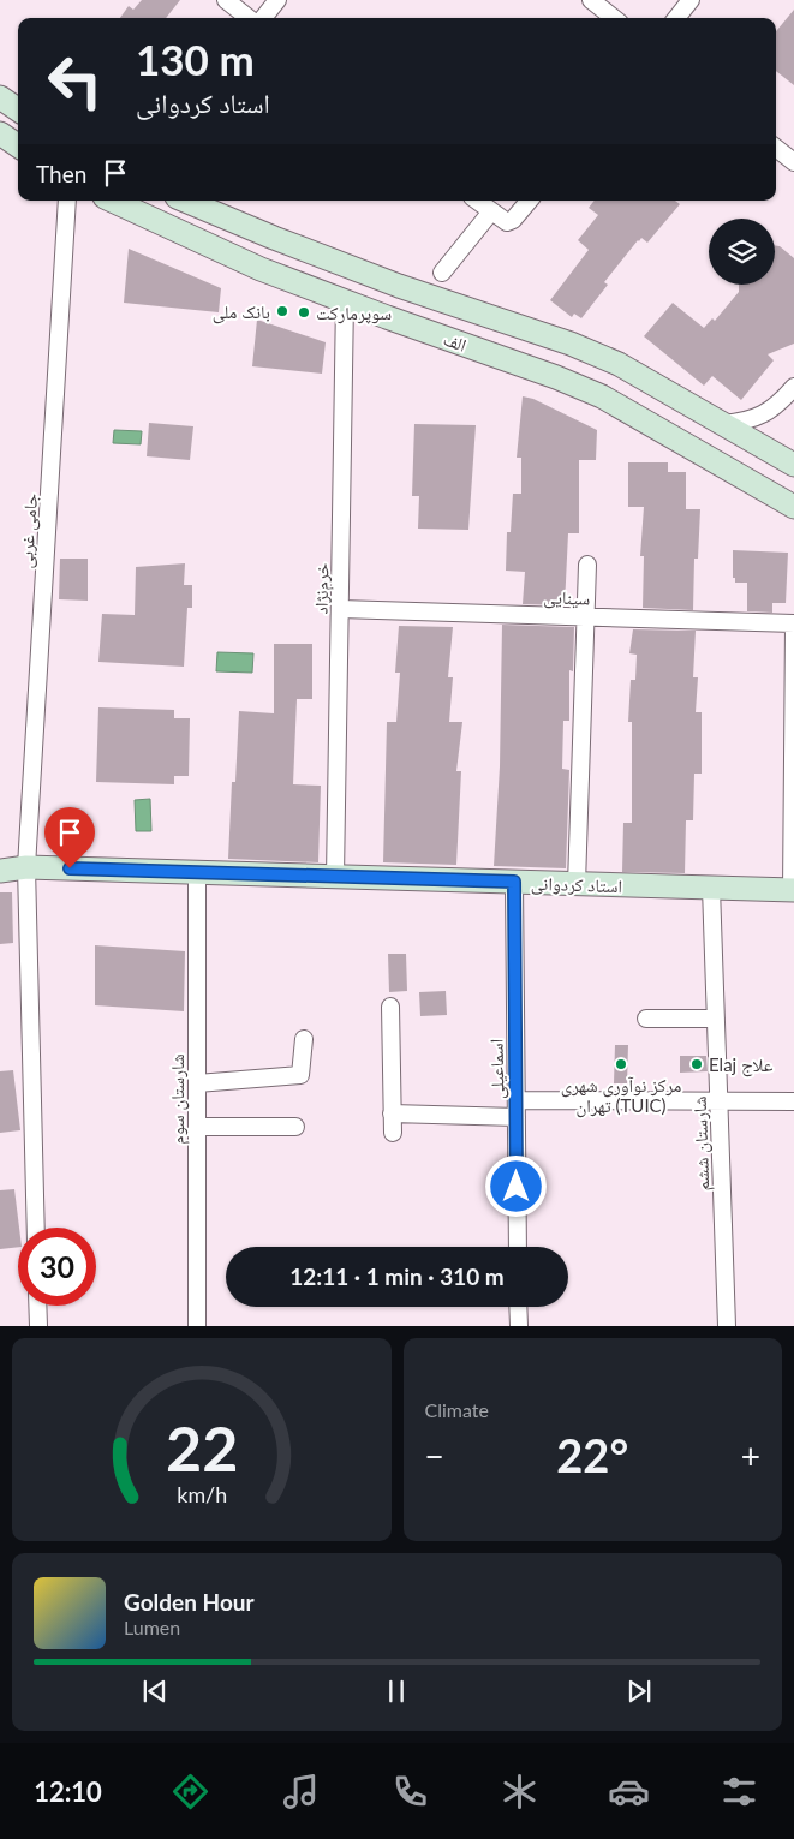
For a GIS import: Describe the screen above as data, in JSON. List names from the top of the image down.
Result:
{
  "streets": {
    "main road": ["الف", "استاد کردوانی"],
    "street": [
      "جامی غربی",
      "خرم‌نژاد",
      "سینایی",
      "اسماعیلی",
      "شارستان سوم",
      "شارستان ششم"
    ]
  },
  "crossings": [
    ["الف", "خرم‌نژاد"],
    ["جامی غربی", "استاد کردوانی"],
    ["خرم‌نژاد", "سینایی"],
    ["خرم‌نژاد", "استاد کردوانی"],
    ["استاد کردوانی", "اسماعیلی"],
    ["استاد کردوانی", "شارستان سوم"],
    ["استاد کردوانی", "شارستان ششم"]
  ],
  "places": [
    "بانک ملی",
    "سوپرمارکت",
    "مرکز نوآوری شهری تهران (TUIC)",
    "Elaj علاج"
  ],
  "page": {
    "turn": ["130 m", "استاد کردوانی"],
    "then": "Then",
    "limit": "30",
    "trip": "12:11 · 1 min · 310 m",
    "tile": "Climate",
    "heat": ["−", "22°", "+"],
    "song": ["Golden Hour", "Lumen"],
    "tabs": "12:10",
    "gauge": ["22", "km/h"]
  }
}
